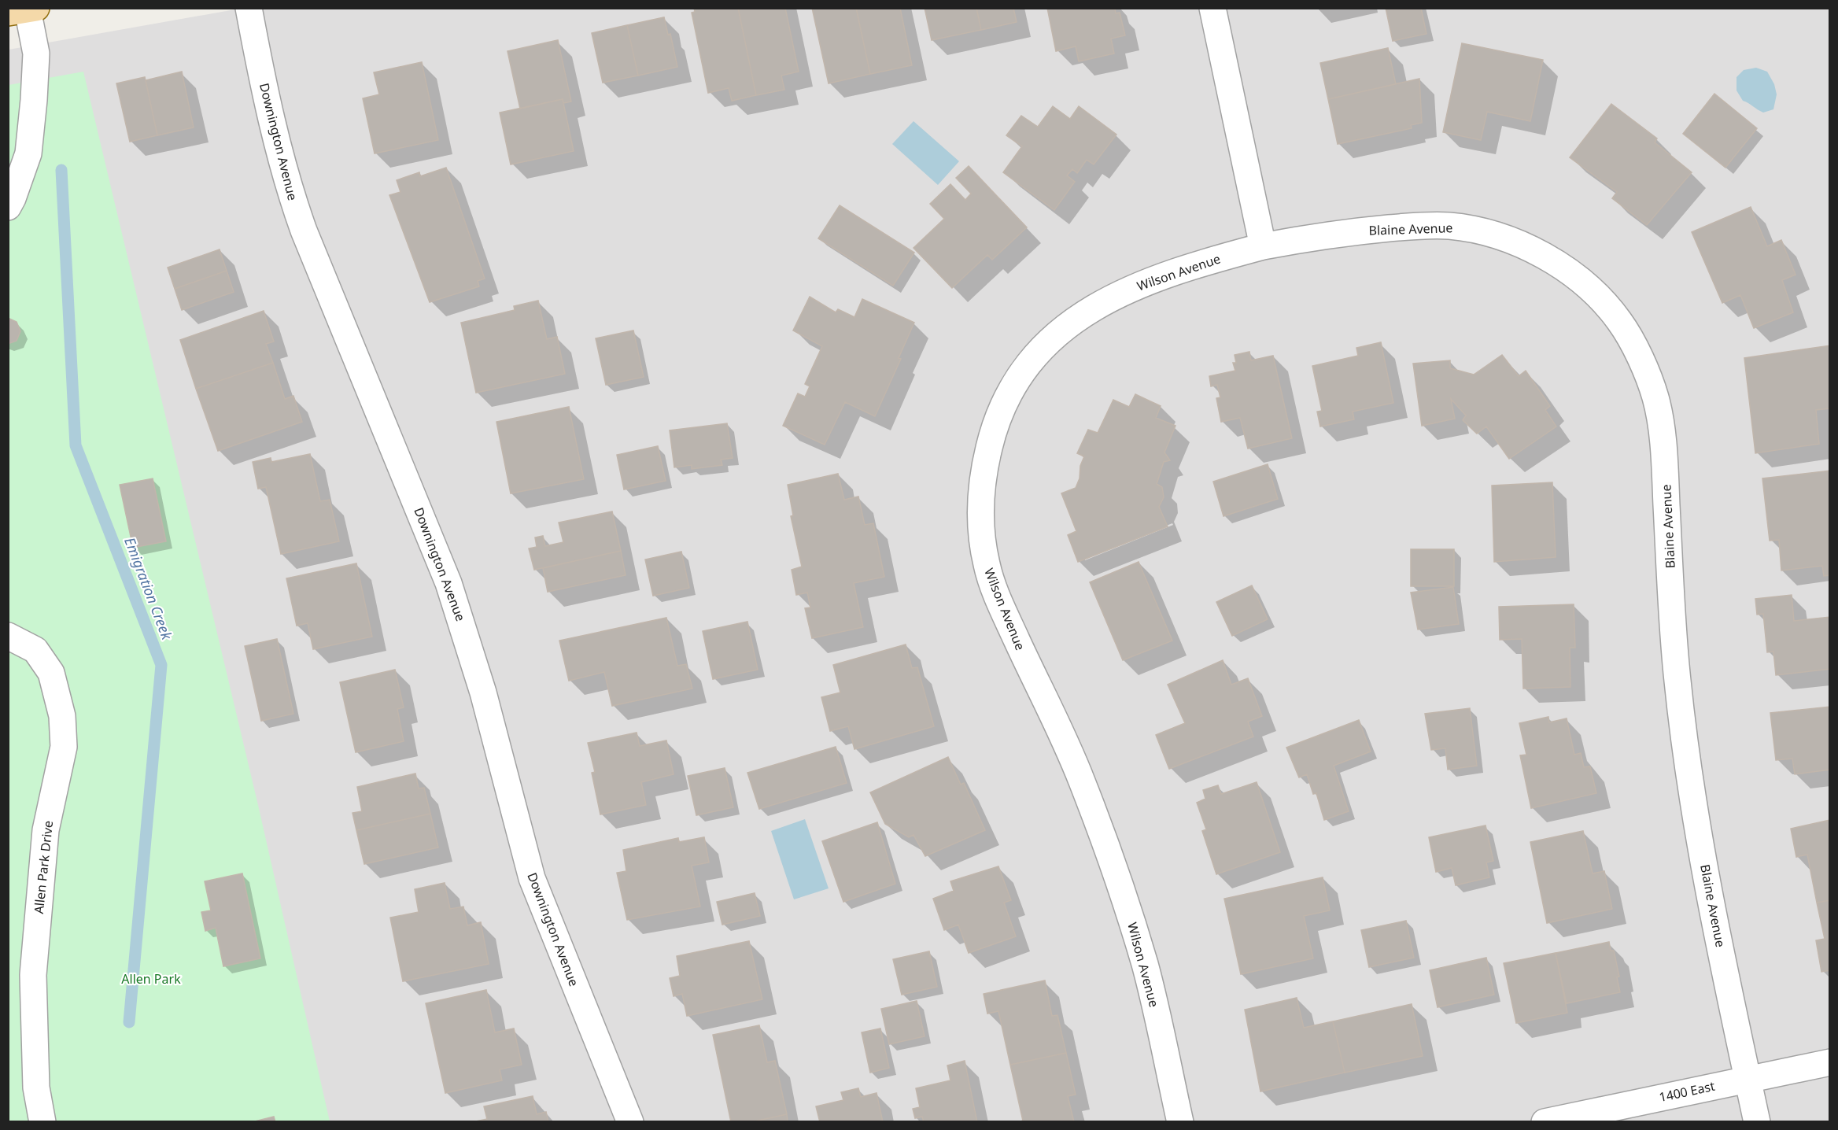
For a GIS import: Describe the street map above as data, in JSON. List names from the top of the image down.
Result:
{
  "streets": {
    "street": [
      "Downington Avenue",
      "Blaine Avenue",
      "Wilson Avenue",
      "Allen Park Drive",
      "1400 East"
    ]
  },
  "crossings": [
    ["Blaine Avenue", "Wilson Avenue"],
    ["Blaine Avenue", "1400 East"]
  ],
  "water": ["Emigration Creek"],
  "parks": ["Allen Park"]
}
